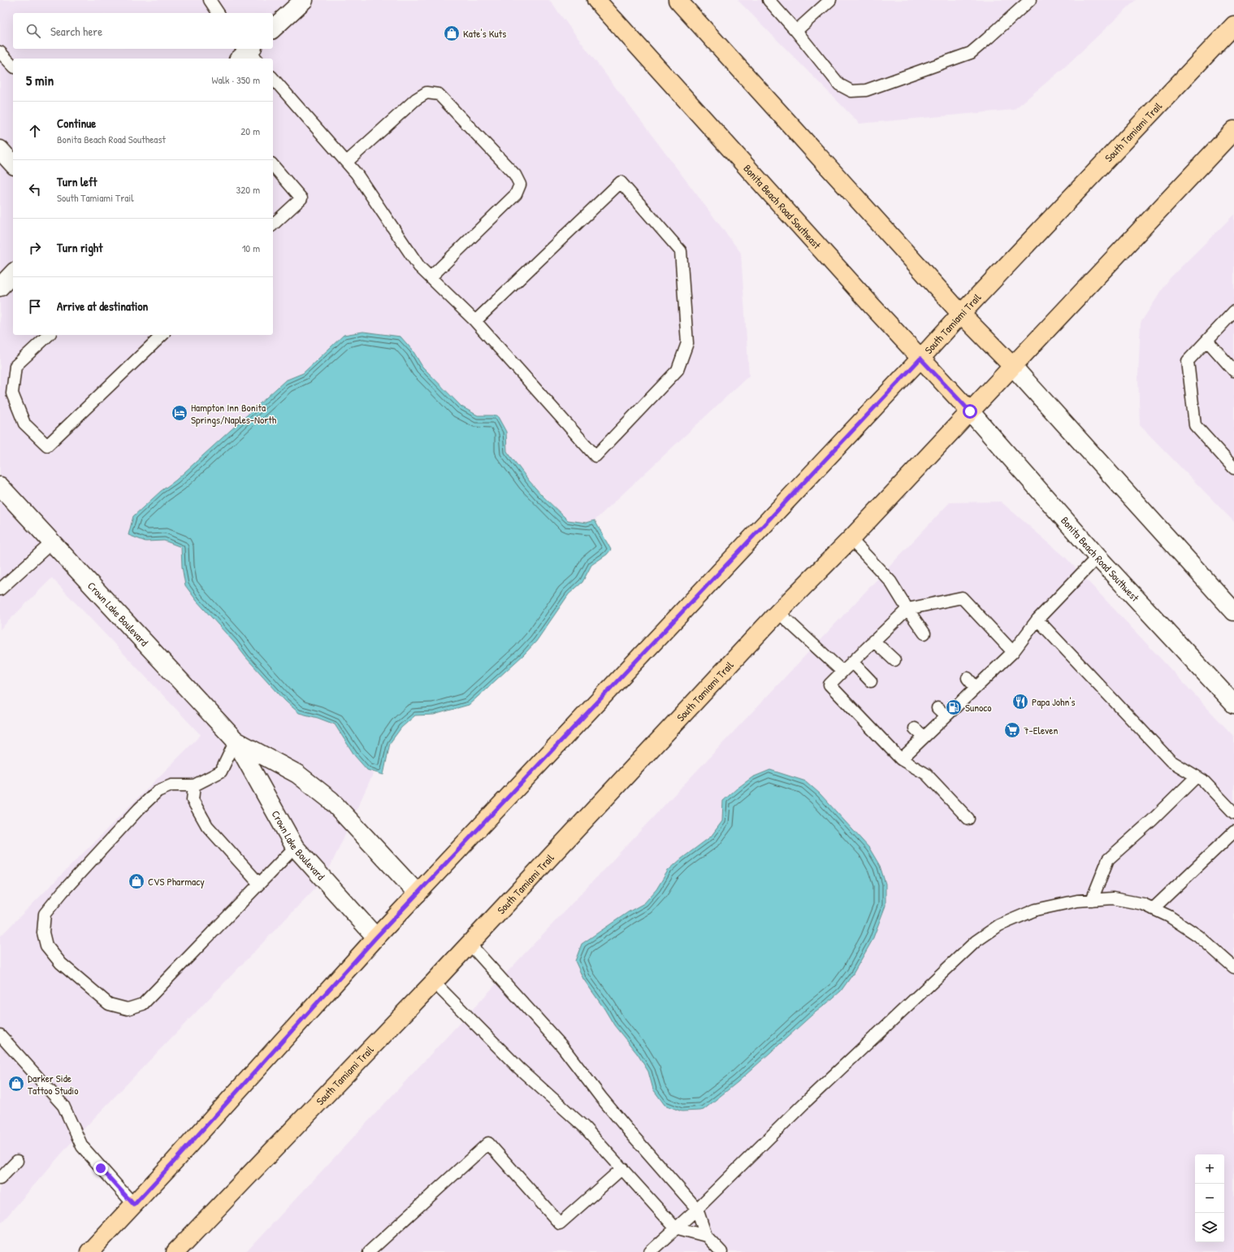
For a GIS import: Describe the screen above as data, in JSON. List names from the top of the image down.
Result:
{
  "streets": {
    "main road": ["South Tamiami Trail", "Bonita Beach Road Southeast"],
    "street": ["Bonita Beach Road Southwest", "Crown Lake Boulevard"]
  },
  "crossings": [
    ["South Tamiami Trail", "Bonita Beach Road Southeast"],
    ["South Tamiami Trail", "Bonita Beach Road Southwest"],
    ["South Tamiami Trail", "Crown Lake Boulevard"],
    ["Bonita Beach Road Southeast", "Bonita Beach Road Southwest"]
  ],
  "places": {
    "shop": ["Kate's Kuts", "CVS Pharmacy", "Darker Side Tattoo Studio"],
    "hotel": ["Hampton Inn Bonita Springs/Naples-North"],
    "restaurant": ["Papa John's"],
    "fuel station": ["Sunoco"],
    "supermarket": ["7-Eleven"]
  },
  "page": {
    "search": "Search here",
    "heading": ["5 min", "Walk · 350 m"],
    "list": [
      ["Continue", "Bonita Beach Road Southeast", "20 m"],
      ["Turn left", "South Tamiami Trail", "320 m"],
      ["Turn right", "10 m"],
      "Arrive at destination"
    ],
    "map_buttons": ["+", "−"]
  }
}
